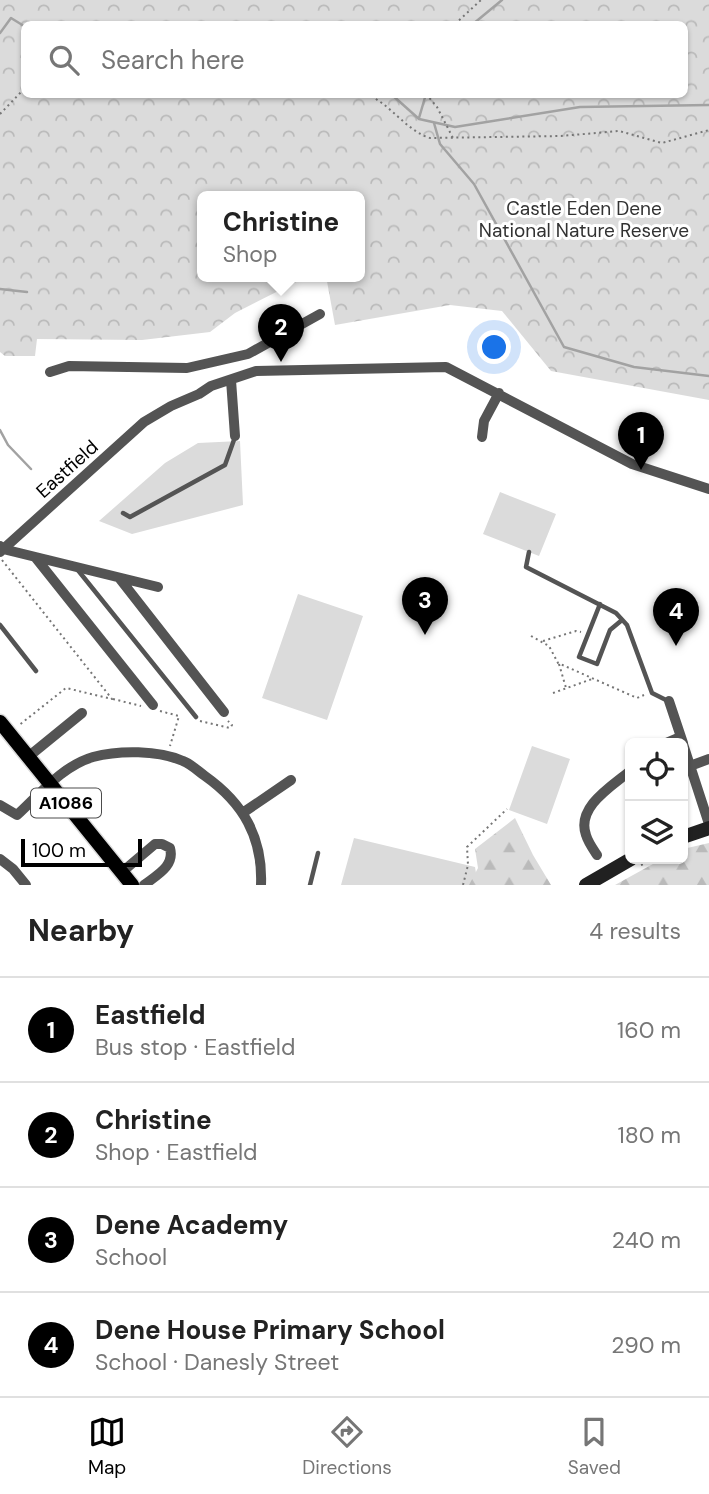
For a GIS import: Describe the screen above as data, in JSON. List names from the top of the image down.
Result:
{
  "streets": {
    "main road": ["A1086"],
    "street": ["Eastfield"]
  },
  "parks": ["Castle Eden Dene National Nature Reserve"],
  "scale_bar": "100 m",
  "page": {
    "search": "Search here",
    "popup": ["Christine", "Shop"],
    "pins": [
      "2",
      "1",
      "3",
      "4"
    ],
    "scale": "100 m",
    "heading": ["Nearby", "4 results"],
    "list": [
      {
        "mark": "1",
        "name": "Eastfield",
        "note": "Bus stop · Eastfield",
        "value": "160 m"
      },
      {
        "mark": "2",
        "name": "Christine",
        "note": "Shop · Eastfield",
        "value": "180 m"
      },
      {
        "mark": "3",
        "name": "Dene Academy",
        "note": "School",
        "value": "240 m"
      },
      {
        "mark": "4",
        "name": "Dene House Primary School",
        "note": "School · Danesly Street",
        "value": "290 m"
      }
    ],
    "nav": ["Map", "Directions", "Saved"]
  }
}
